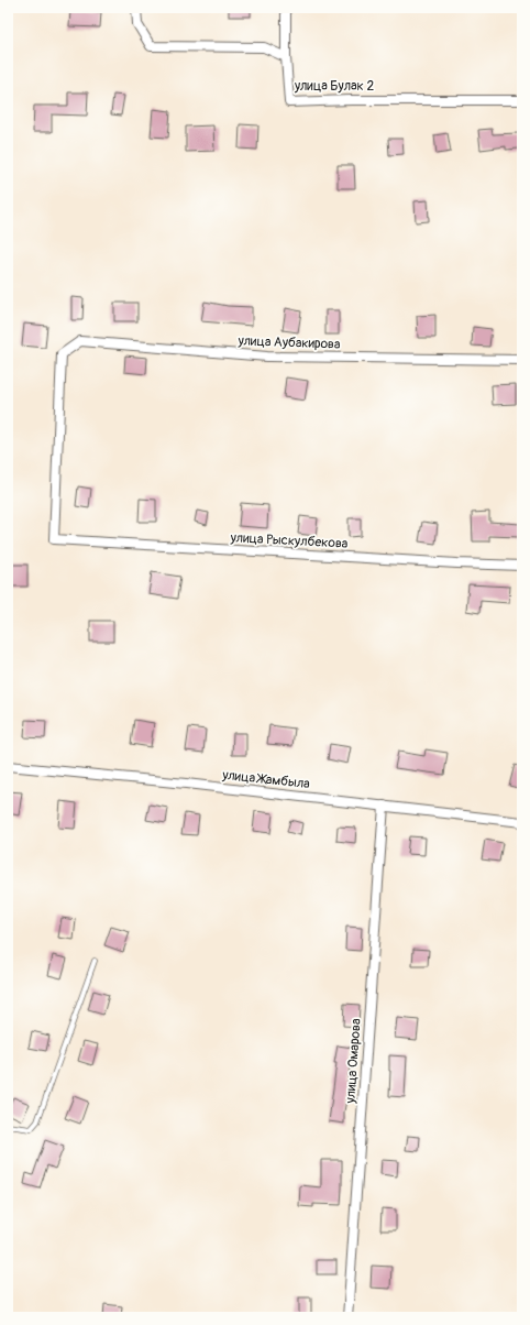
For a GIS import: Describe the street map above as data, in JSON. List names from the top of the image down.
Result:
{
  "streets": {
    "street": [
      "улица Булак 2",
      "улица Аубакирова",
      "улица Рыскулбекова",
      "улица Жамбыла",
      "улица Омарова"
    ]
  },
  "crossings": [
    ["улица Аубакирова", "улица Рыскулбекова"],
    ["улица Жамбыла", "улица Омарова"]
  ]
}
